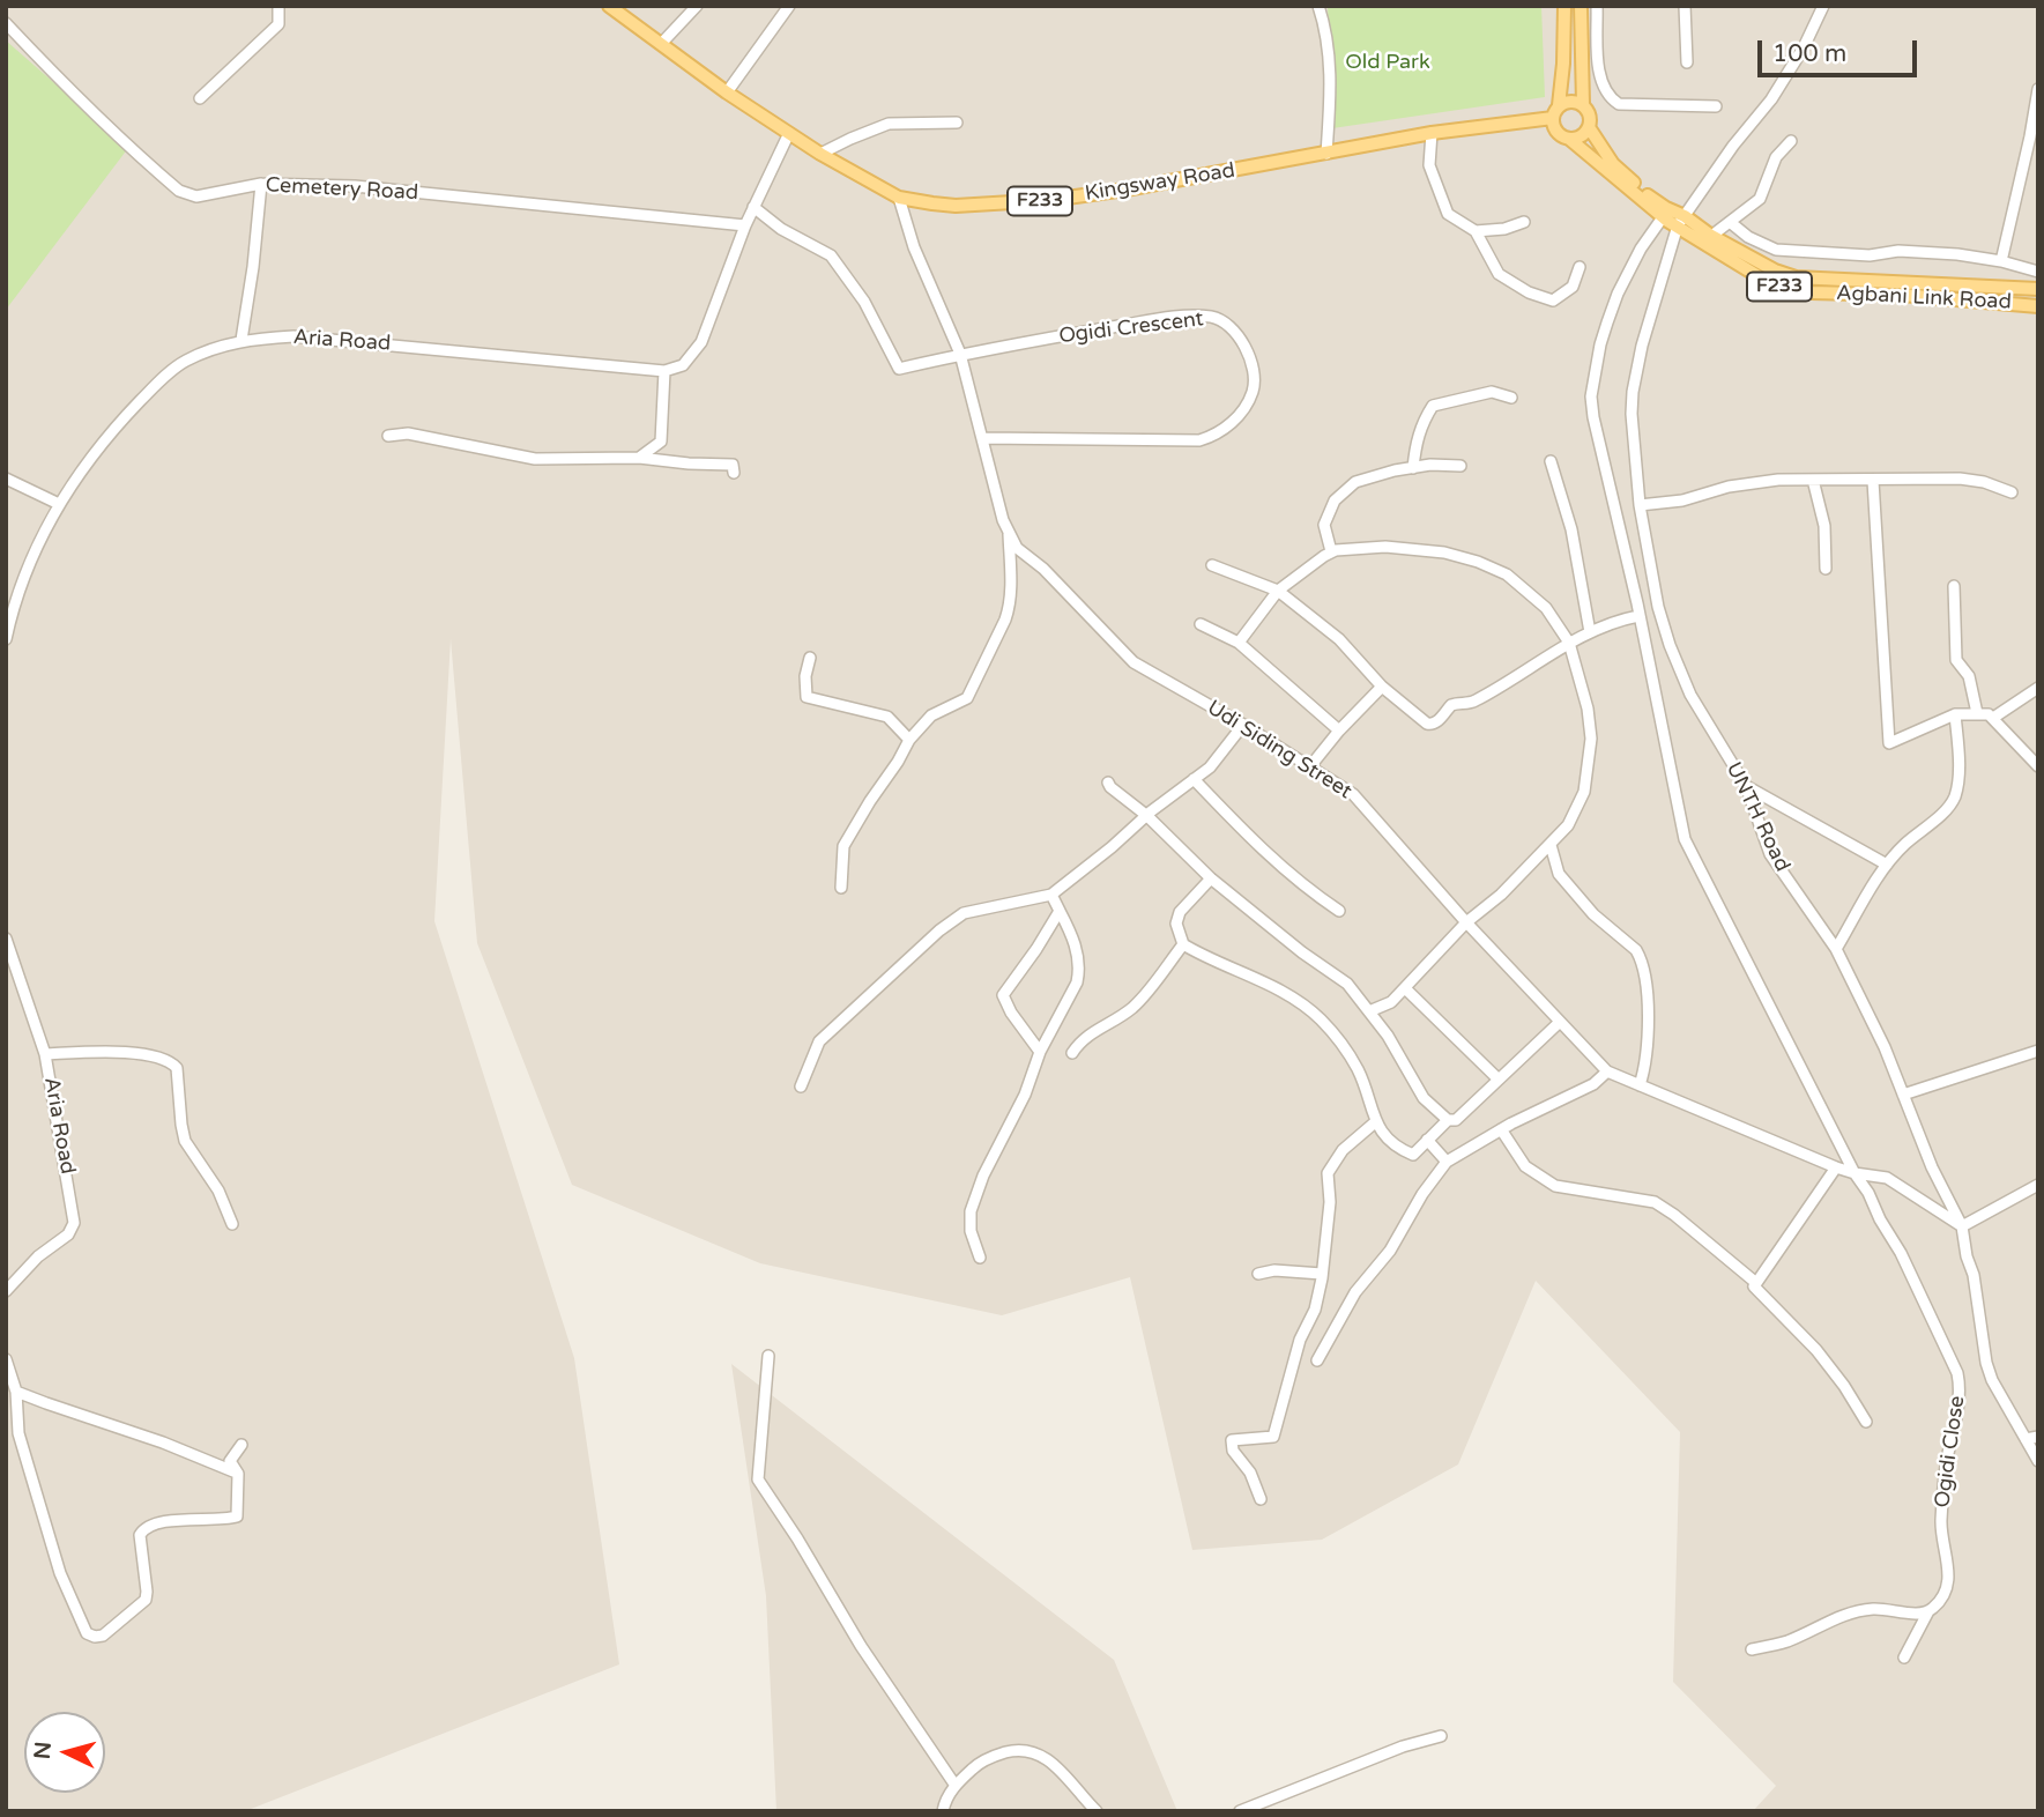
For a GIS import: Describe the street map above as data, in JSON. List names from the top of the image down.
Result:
{
  "streets": {
    "main road": ["Kingsway Road", "F233", "Agbani Link Road"],
    "street": [
      "Cemetery Road",
      "Ogidi Crescent",
      "Aria Road",
      "Udi Siding Street",
      "UNTH Road",
      "Ogidi Close"
    ]
  },
  "crossings": [
    ["Kingsway Road", "F233"],
    ["Kingsway Road", "Agbani Link Road"],
    ["Kingsway Road", "Udi Siding Street"],
    ["F233", "Agbani Link Road"],
    ["Agbani Link Road", "UNTH Road"],
    ["Agbani Link Road", "Ogidi Close"],
    ["Ogidi Crescent", "Udi Siding Street"],
    ["Udi Siding Street", "UNTH Road"],
    ["Udi Siding Street", "Ogidi Close"]
  ],
  "parks": ["Old Park"],
  "scale_bar": "100 m",
  "north": "left"
}
